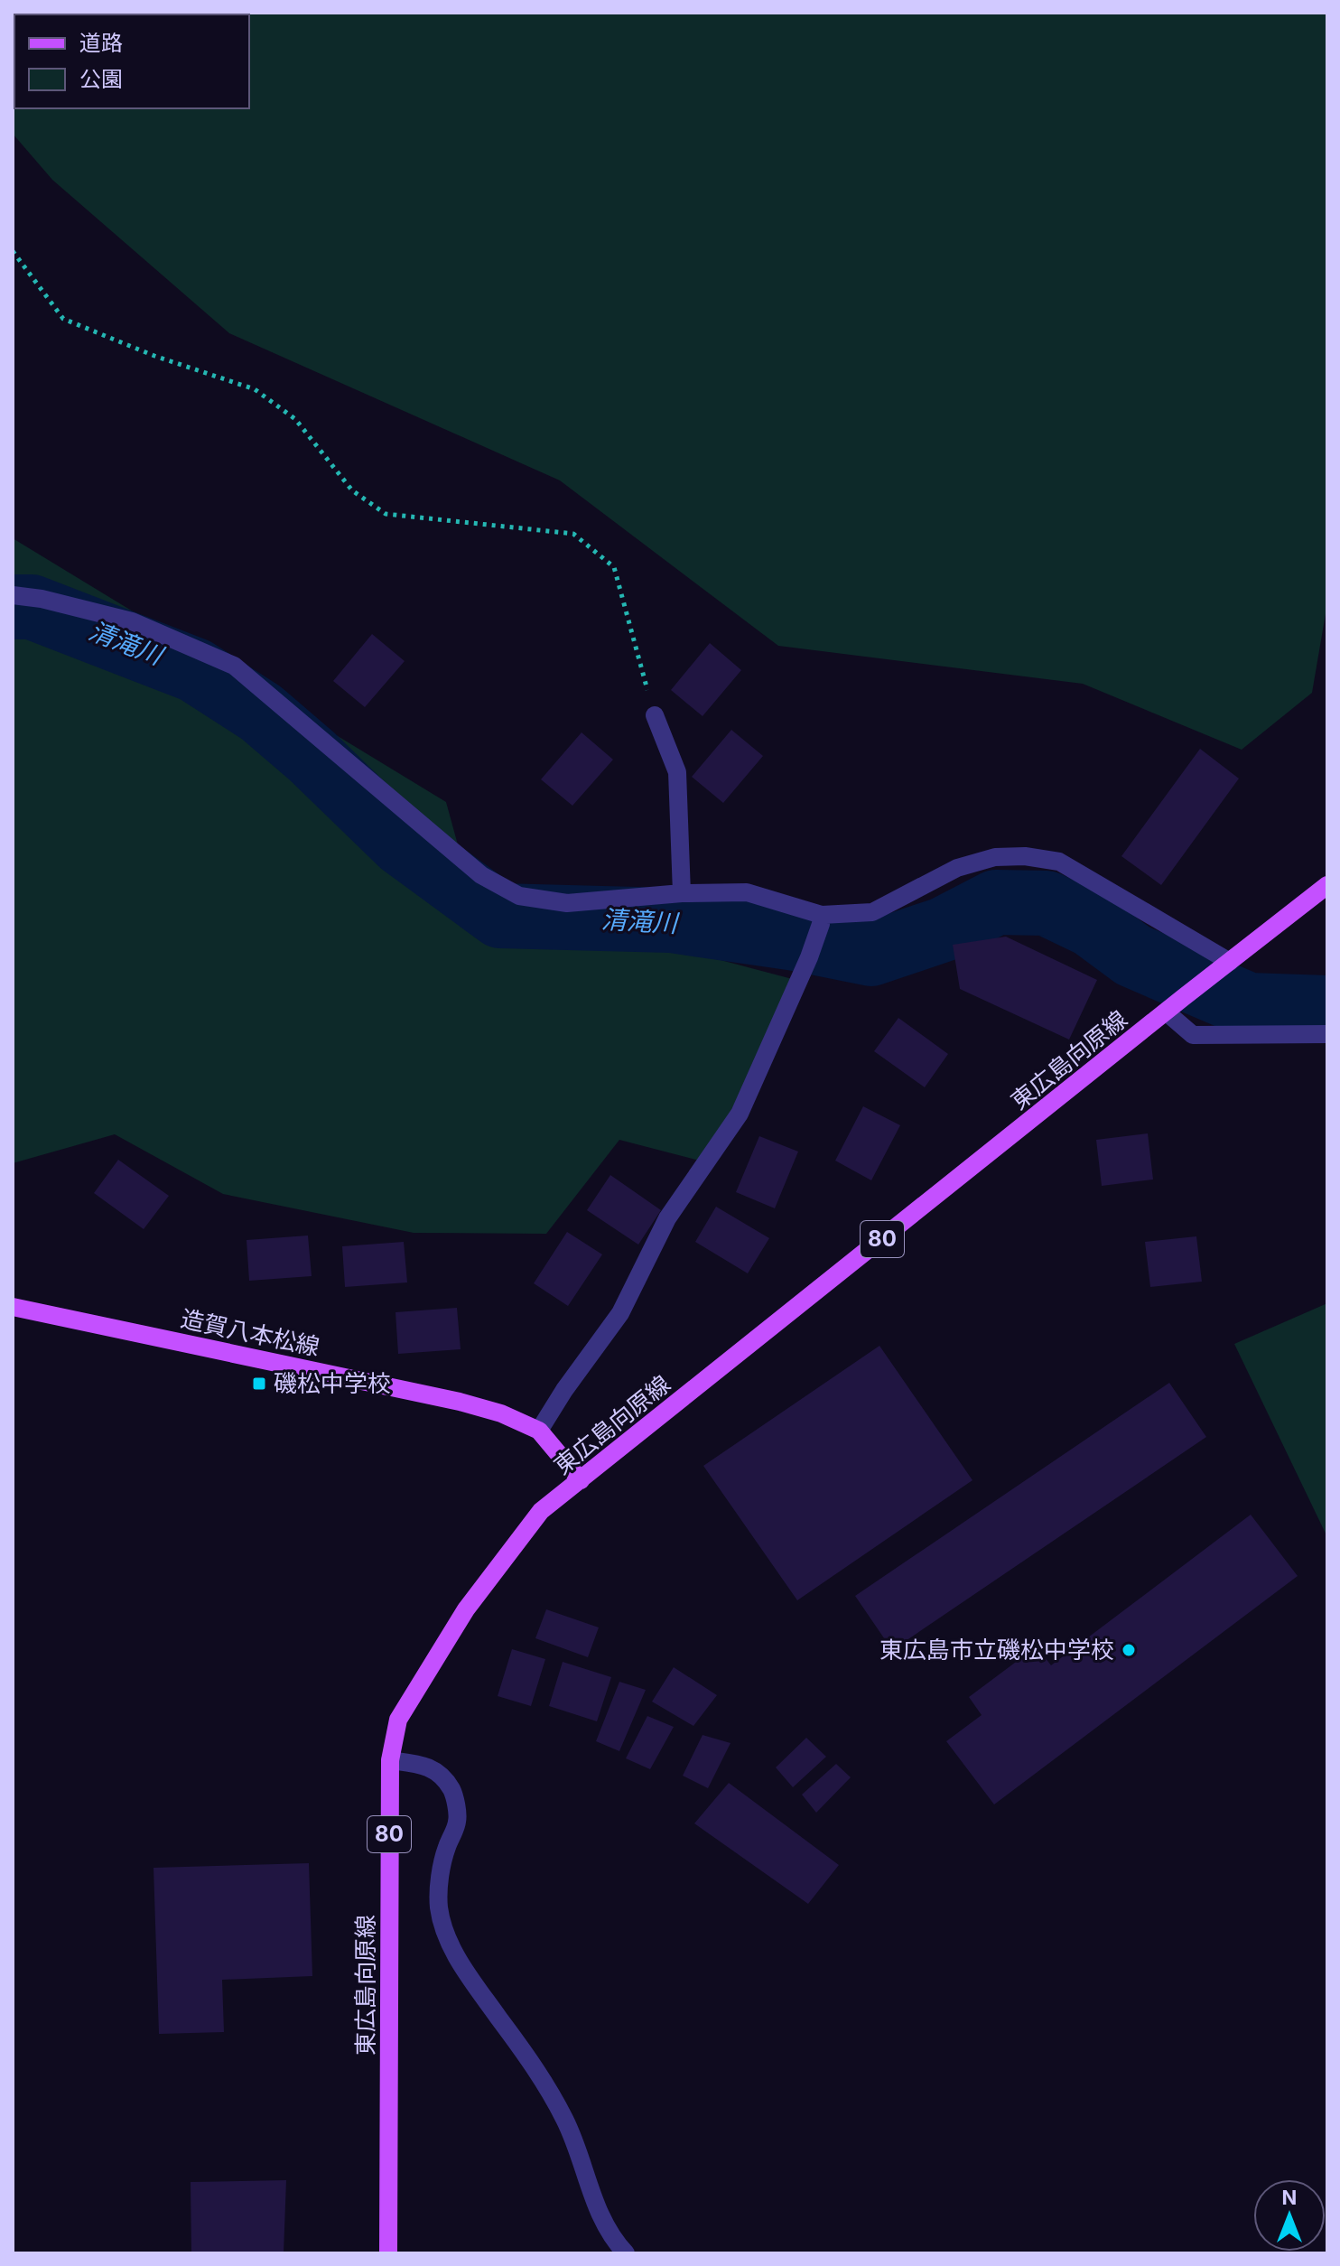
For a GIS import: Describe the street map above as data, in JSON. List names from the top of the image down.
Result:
{
  "streets": {
    "main road": ["東広島向原線", "80", "造賀八本松線"]
  },
  "crossings": [
    ["東広島向原線", "造賀八本松線"]
  ],
  "water": ["清滝川"],
  "places": {
    "transit": ["磯松中学校"],
    "other": ["東広島市立磯松中学校"]
  },
  "legend": ["道路", "公園"],
  "north": "top"
}
